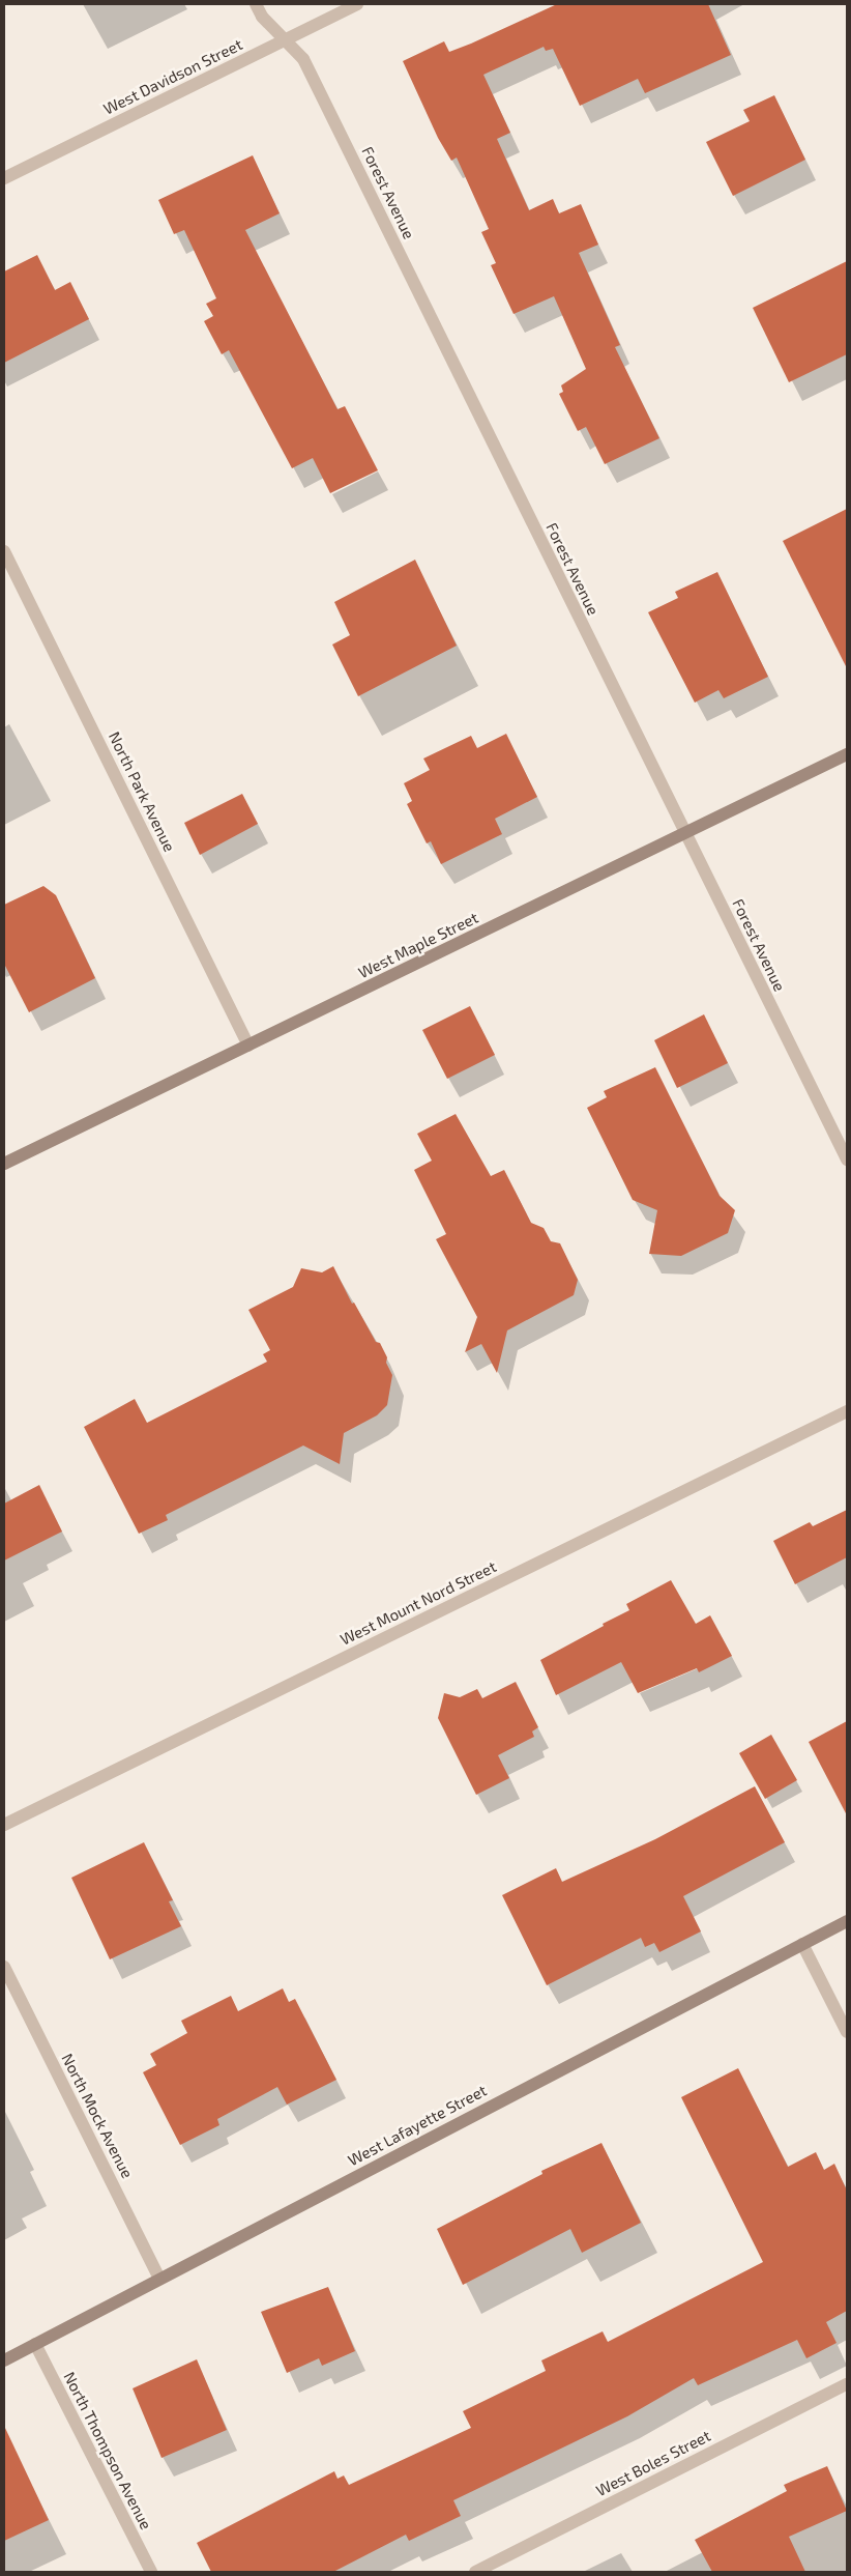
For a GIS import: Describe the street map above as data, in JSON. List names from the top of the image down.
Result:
{
  "streets": {
    "street": [
      "West Davidson Street",
      "Forest Avenue",
      "North Park Avenue",
      "West Maple Street",
      "West Mount Nord Street",
      "North Mock Avenue",
      "West Lafayette Street",
      "North Thompson Avenue",
      "West Boles Street"
    ]
  },
  "crossings": [
    ["West Davidson Street", "Forest Avenue"],
    ["Forest Avenue", "West Maple Street"],
    ["North Park Avenue", "West Maple Street"],
    ["North Mock Avenue", "West Lafayette Street"],
    ["West Lafayette Street", "North Thompson Avenue"]
  ]
}
